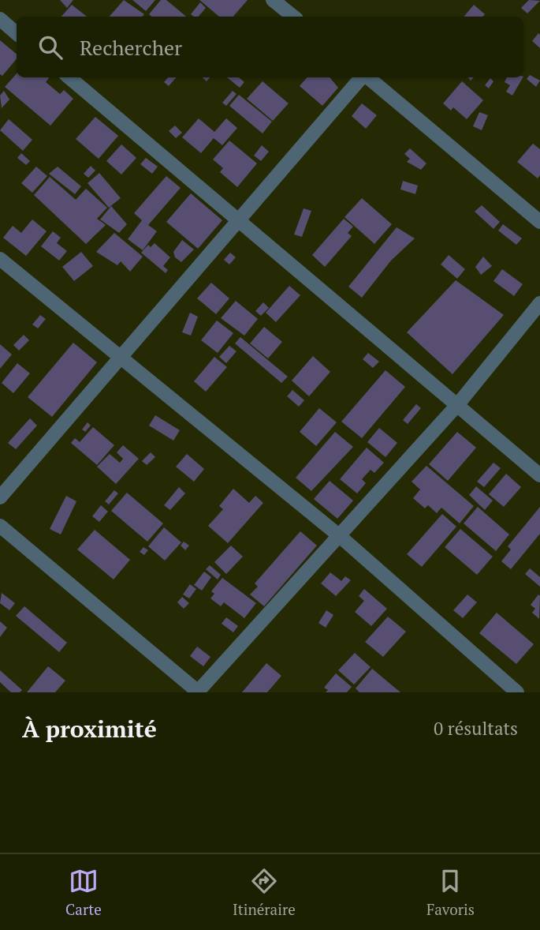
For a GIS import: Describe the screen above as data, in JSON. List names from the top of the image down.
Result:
{
  "page": {
    "search": "Rechercher",
    "heading": ["À proximité", "0 résultats"],
    "nav": ["Carte", "Itinéraire", "Favoris"]
  }
}
